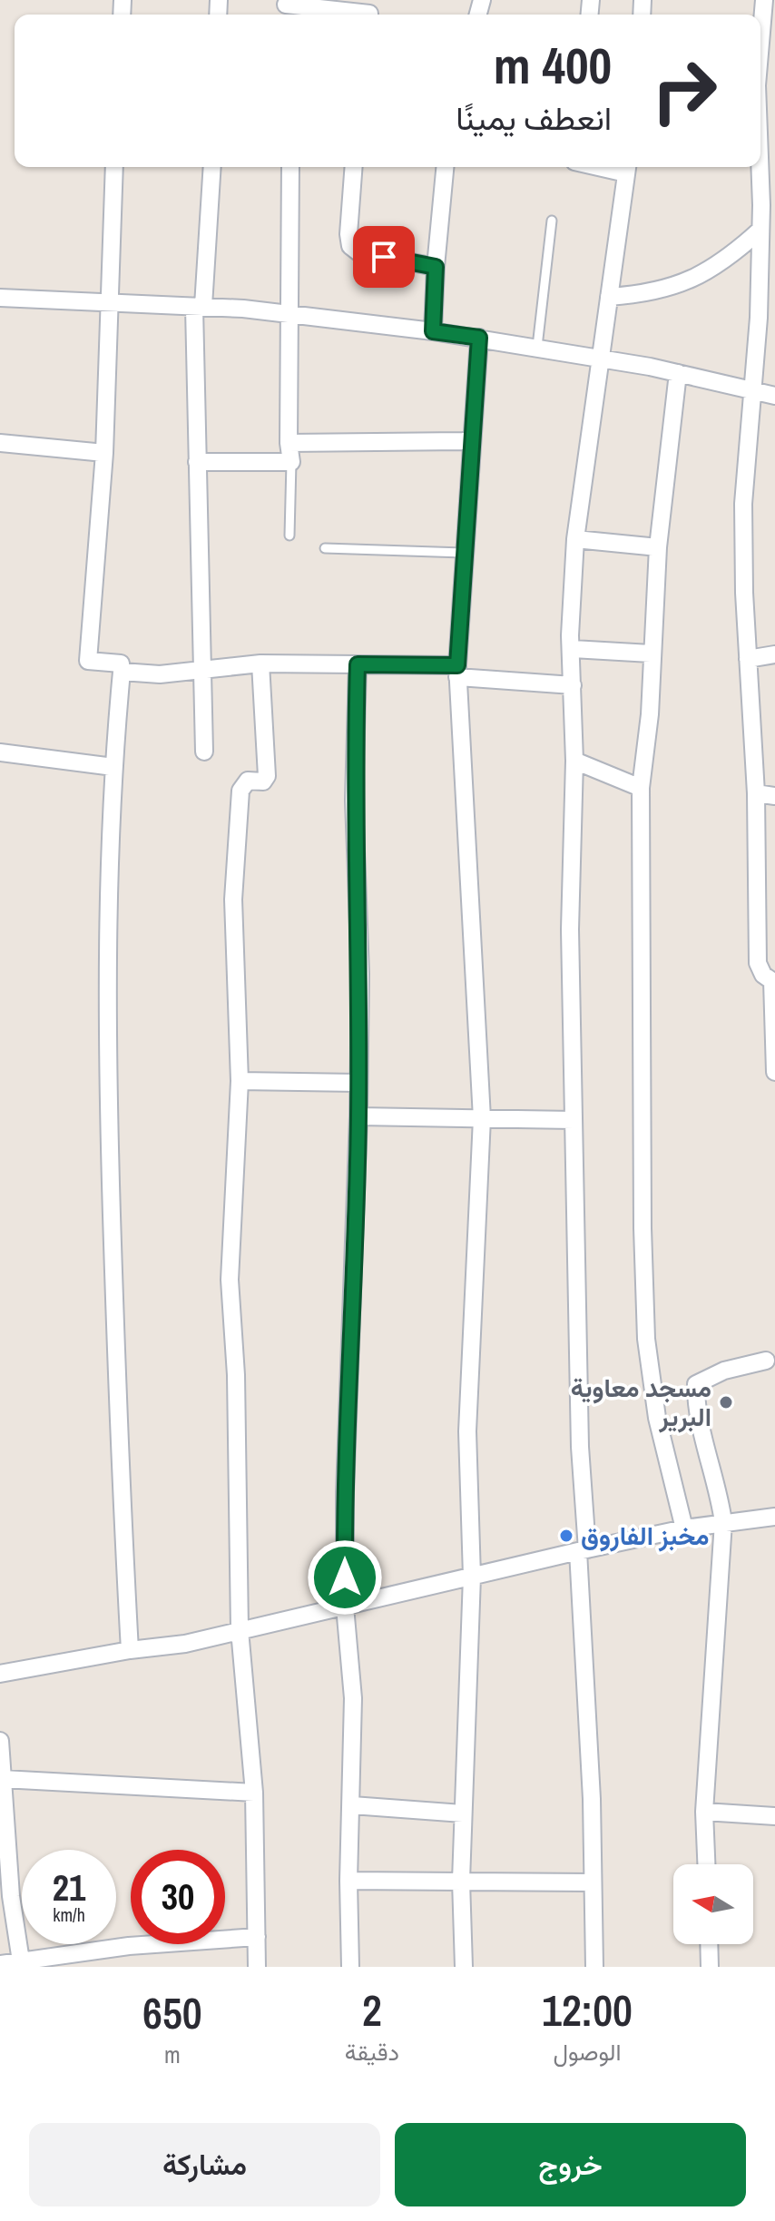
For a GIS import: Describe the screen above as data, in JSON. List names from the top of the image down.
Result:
{
  "places": ["مسجد معاوية البرير", "مخبز الفاروق"],
  "north": "left",
  "page": {
    "turn": ["400 m", "انعطف يمينًا"],
    "speed": "21 km/h",
    "limit": "30",
    "eta": [
      "12:00",
      "الوصول",
      "2",
      "دقيقة",
      "650",
      "m"
    ],
    "buttons": ["خروج", "مشاركة"]
  }
}
